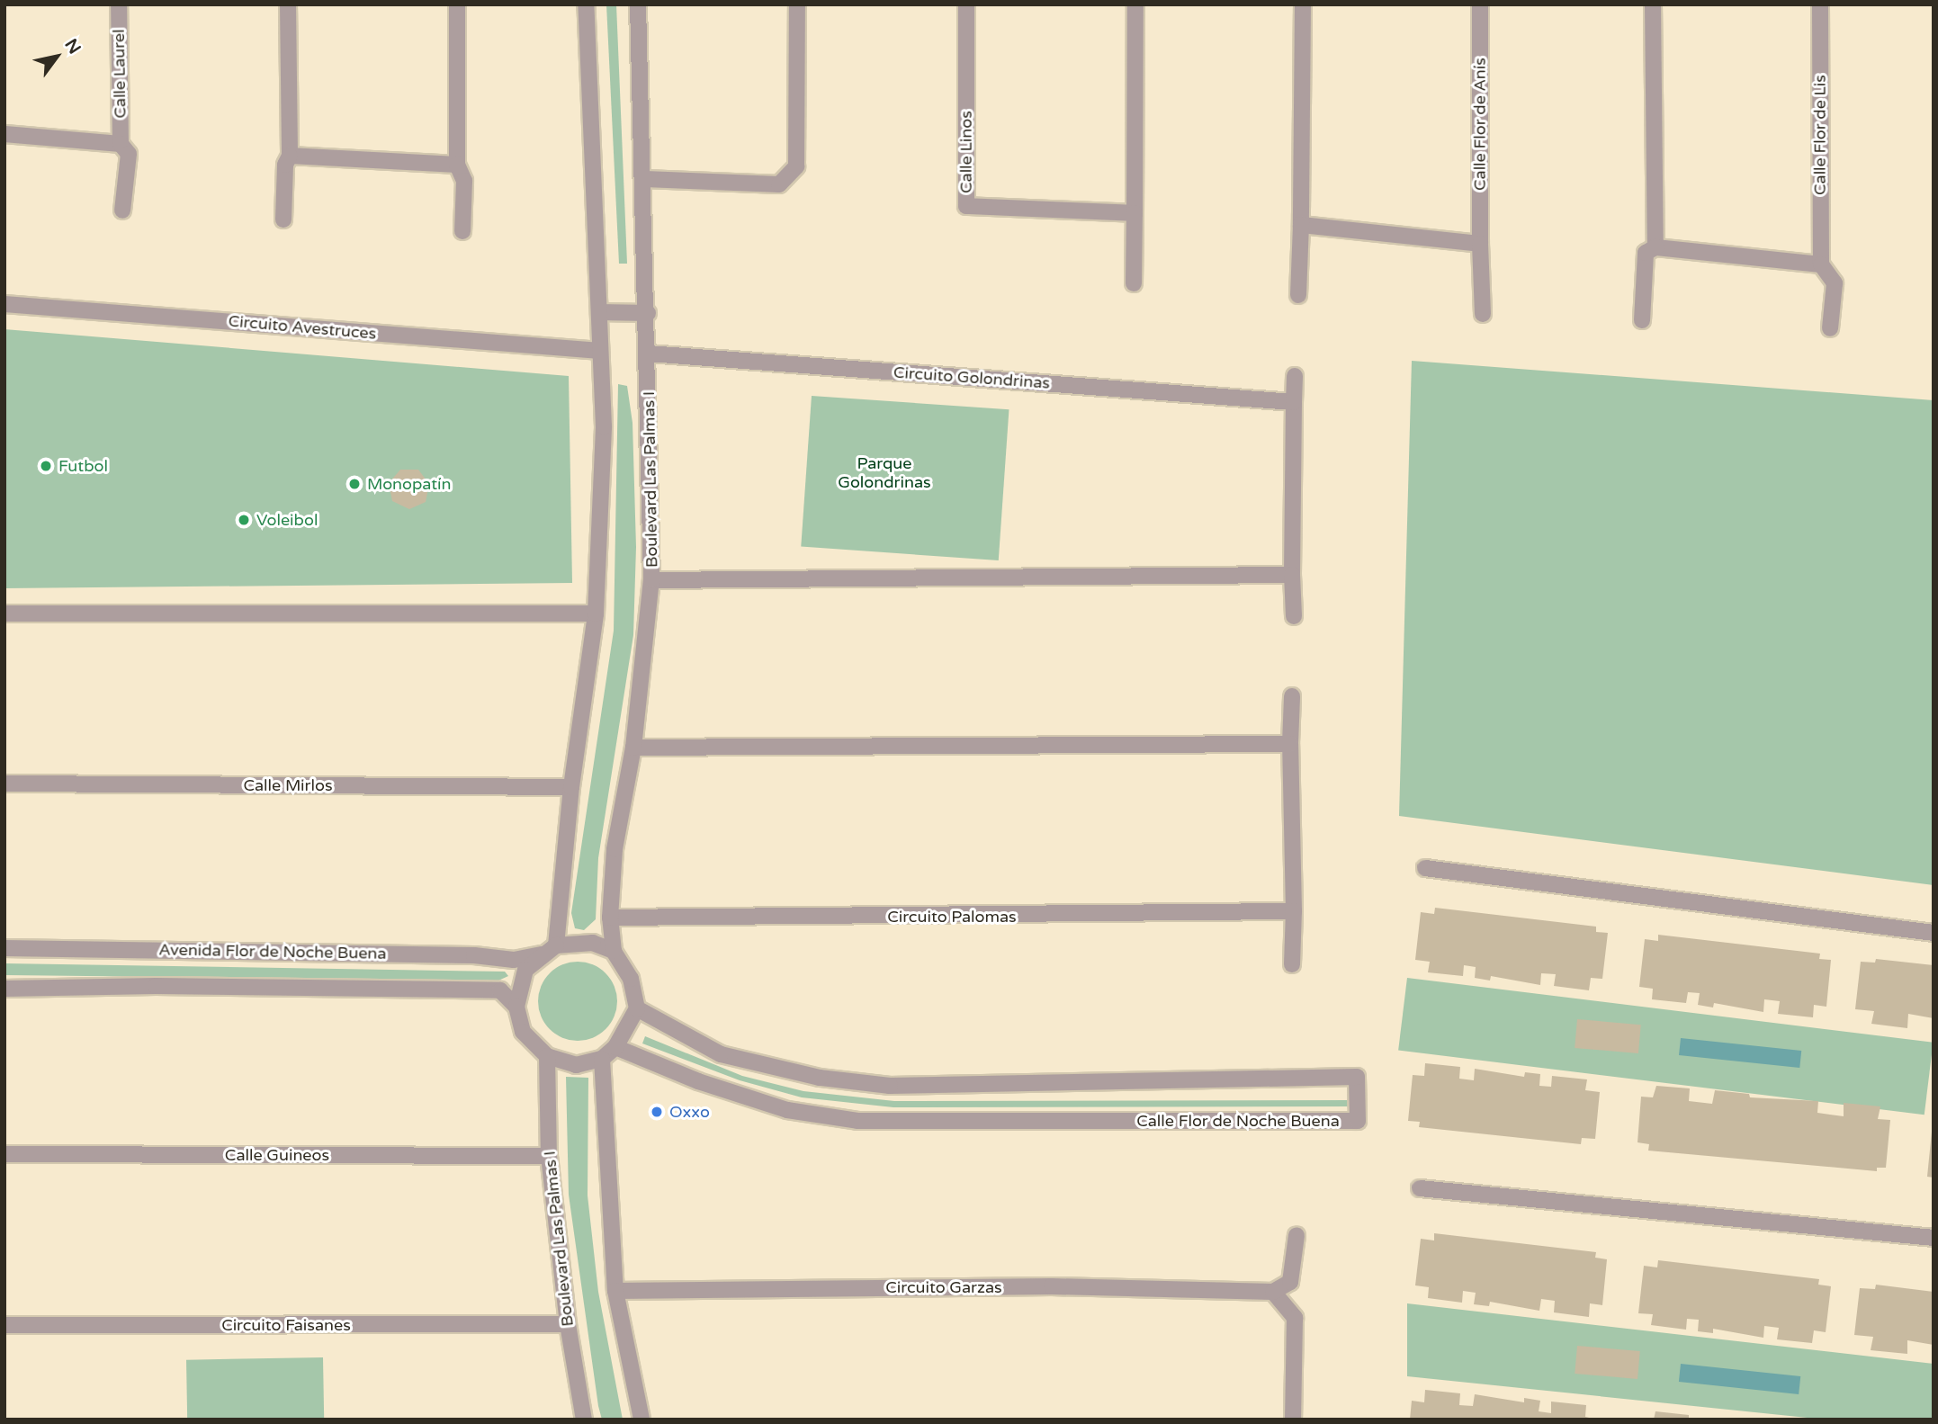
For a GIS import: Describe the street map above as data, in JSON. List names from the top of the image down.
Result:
{
  "streets": {
    "street": [
      "Calle Laurel",
      "Calle Flor de Anís",
      "Calle Flor de Lis",
      "Calle Linos",
      "Circuito Avestruces",
      "Circuito Golondrinas",
      "Boulevard Las Palmas I",
      "Calle Mirlos",
      "Circuito Palomas",
      "Avenida Flor de Noche Buena",
      "Calle Flor de Noche Buena",
      "Calle Guineos",
      "Circuito Garzas",
      "Circuito Faisanes"
    ]
  },
  "crossings": [
    ["Circuito Golondrinas", "Boulevard Las Palmas I"],
    ["Boulevard Las Palmas I", "Circuito Palomas"],
    ["Boulevard Las Palmas I", "Avenida Flor de Noche Buena"],
    ["Boulevard Las Palmas I", "Calle Flor de Noche Buena"],
    ["Boulevard Las Palmas I", "Calle Guineos"],
    ["Boulevard Las Palmas I", "Circuito Faisanes"],
    ["Avenida Flor de Noche Buena", "Calle Flor de Noche Buena"]
  ],
  "parks": ["Parque Golondrinas"],
  "places": [
    "Futbol",
    "Monopatín",
    "Voleibol",
    "Oxxo"
  ],
  "north": "top right"
}
